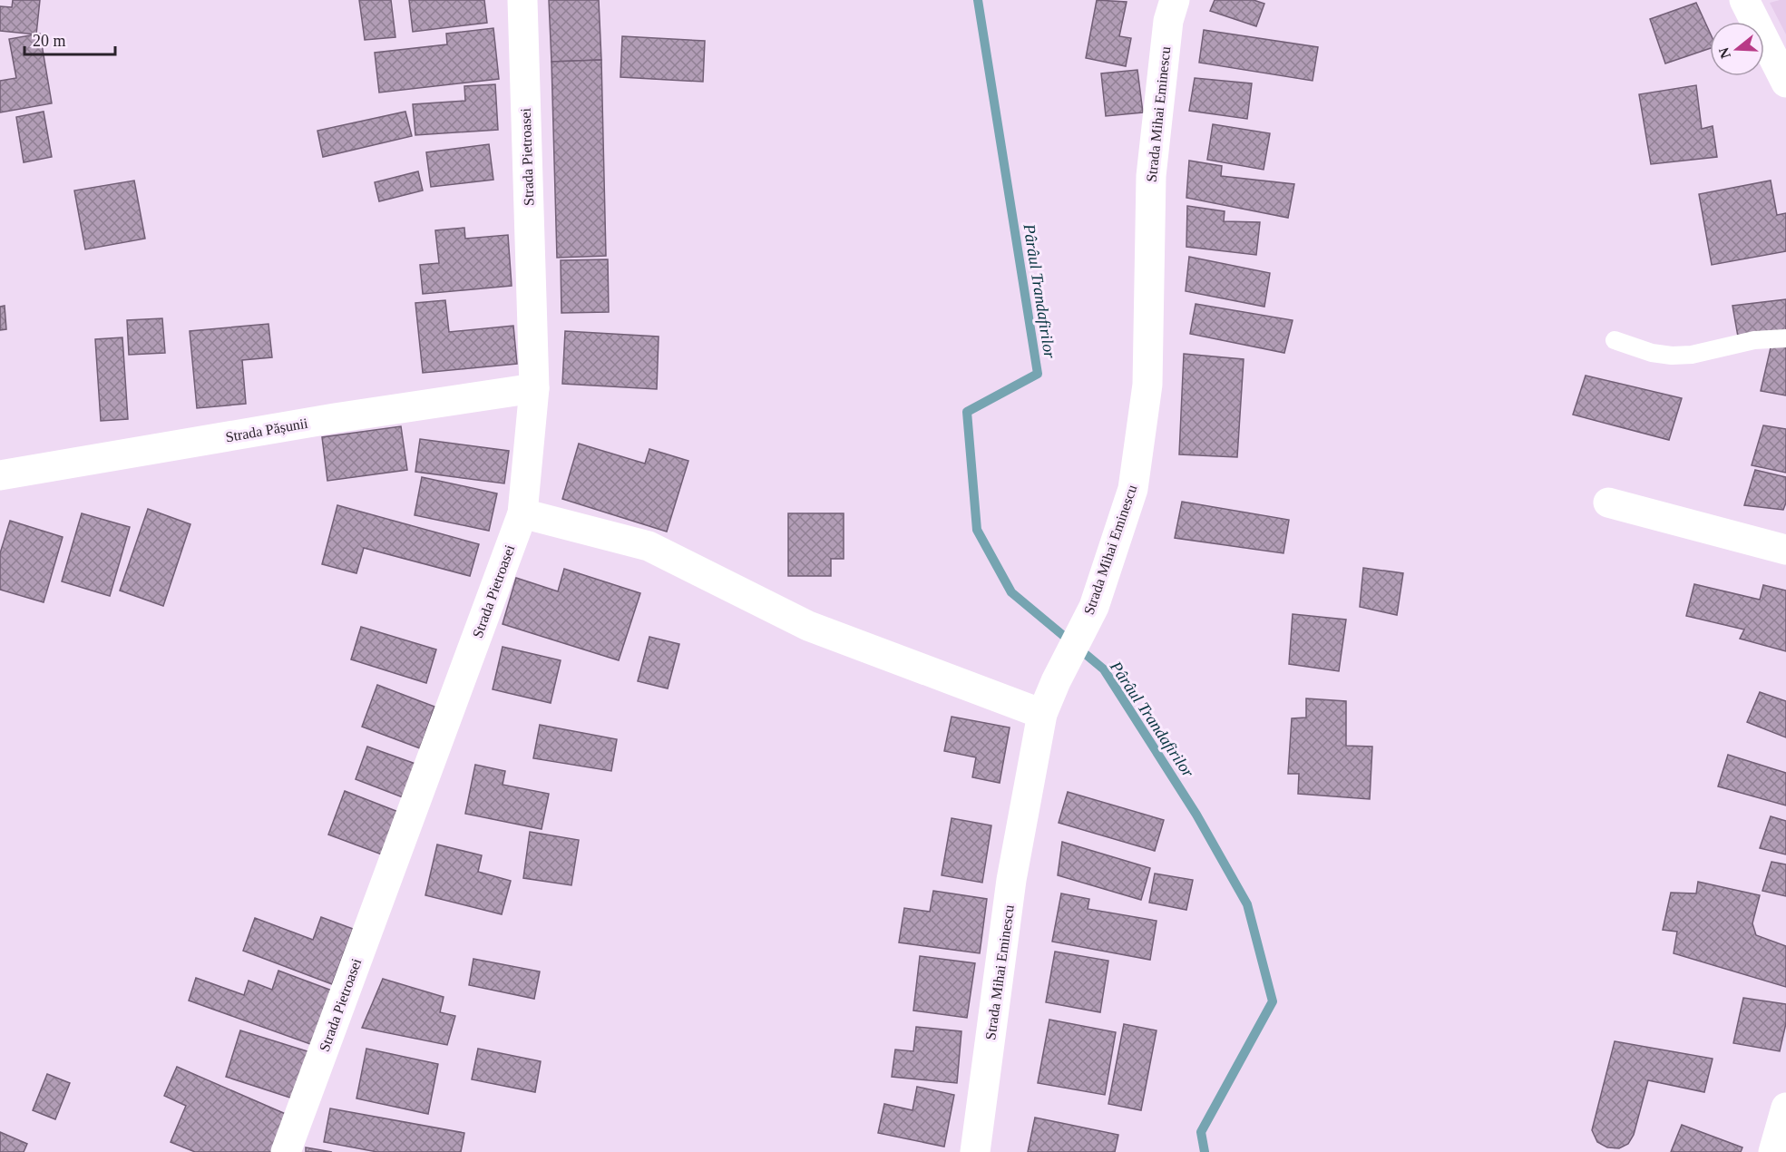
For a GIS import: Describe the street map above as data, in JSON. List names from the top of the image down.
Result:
{
  "streets": {
    "street": ["Strada Mihai Eminescu", "Strada Pietroasei", "Strada Pășunii"]
  },
  "crossings": [
    ["Strada Pietroasei", "Strada Pășunii"]
  ],
  "water": ["Pârâul Trandafirilor"],
  "scale_bar": "20 m",
  "north": "left"
}
